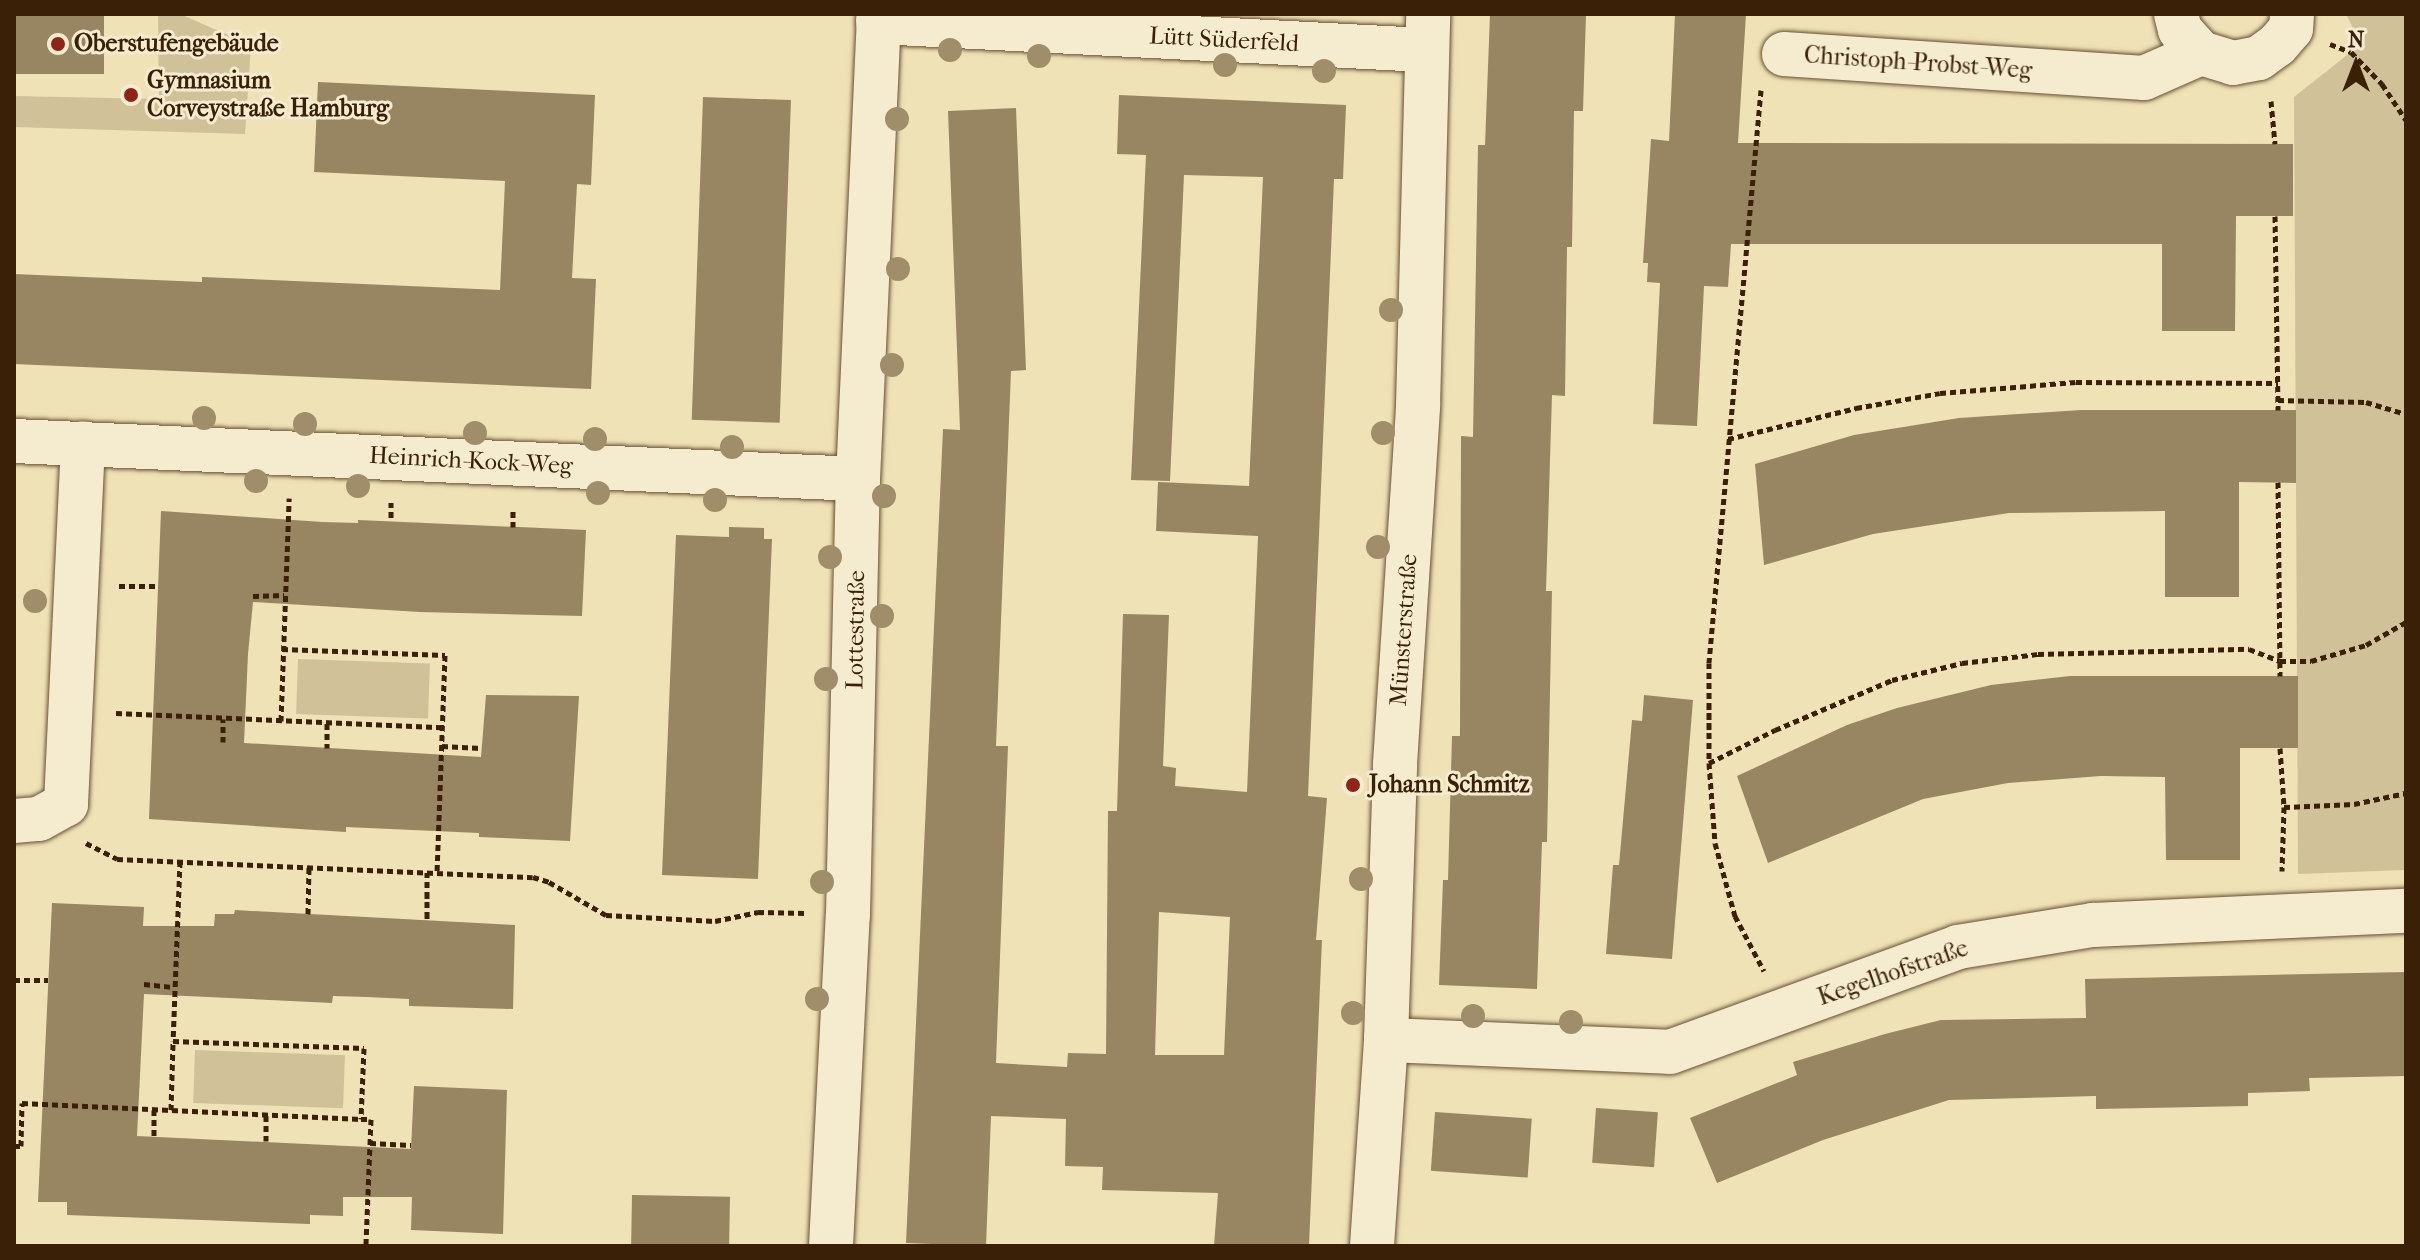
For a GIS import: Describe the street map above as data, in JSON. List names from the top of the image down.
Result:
{
  "streets": {
    "street": [
      "Lütt Süderfeld",
      "Christoph-Probst-Weg",
      "Heinrich-Kock-Weg",
      "Lottestraße",
      "Münsterstraße",
      "Kegelhofstraße"
    ]
  },
  "crossings": [
    ["Lütt Süderfeld", "Lottestraße"],
    ["Lütt Süderfeld", "Münsterstraße"],
    ["Christoph-Probst-Weg", "Kegelhofstraße"],
    ["Heinrich-Kock-Weg", "Lottestraße"],
    ["Münsterstraße", "Kegelhofstraße"]
  ],
  "places": ["Oberstufengebäude", "Gymnasium Corveystraße Hamburg", "Johann Schmitz"],
  "north": "top"
}
